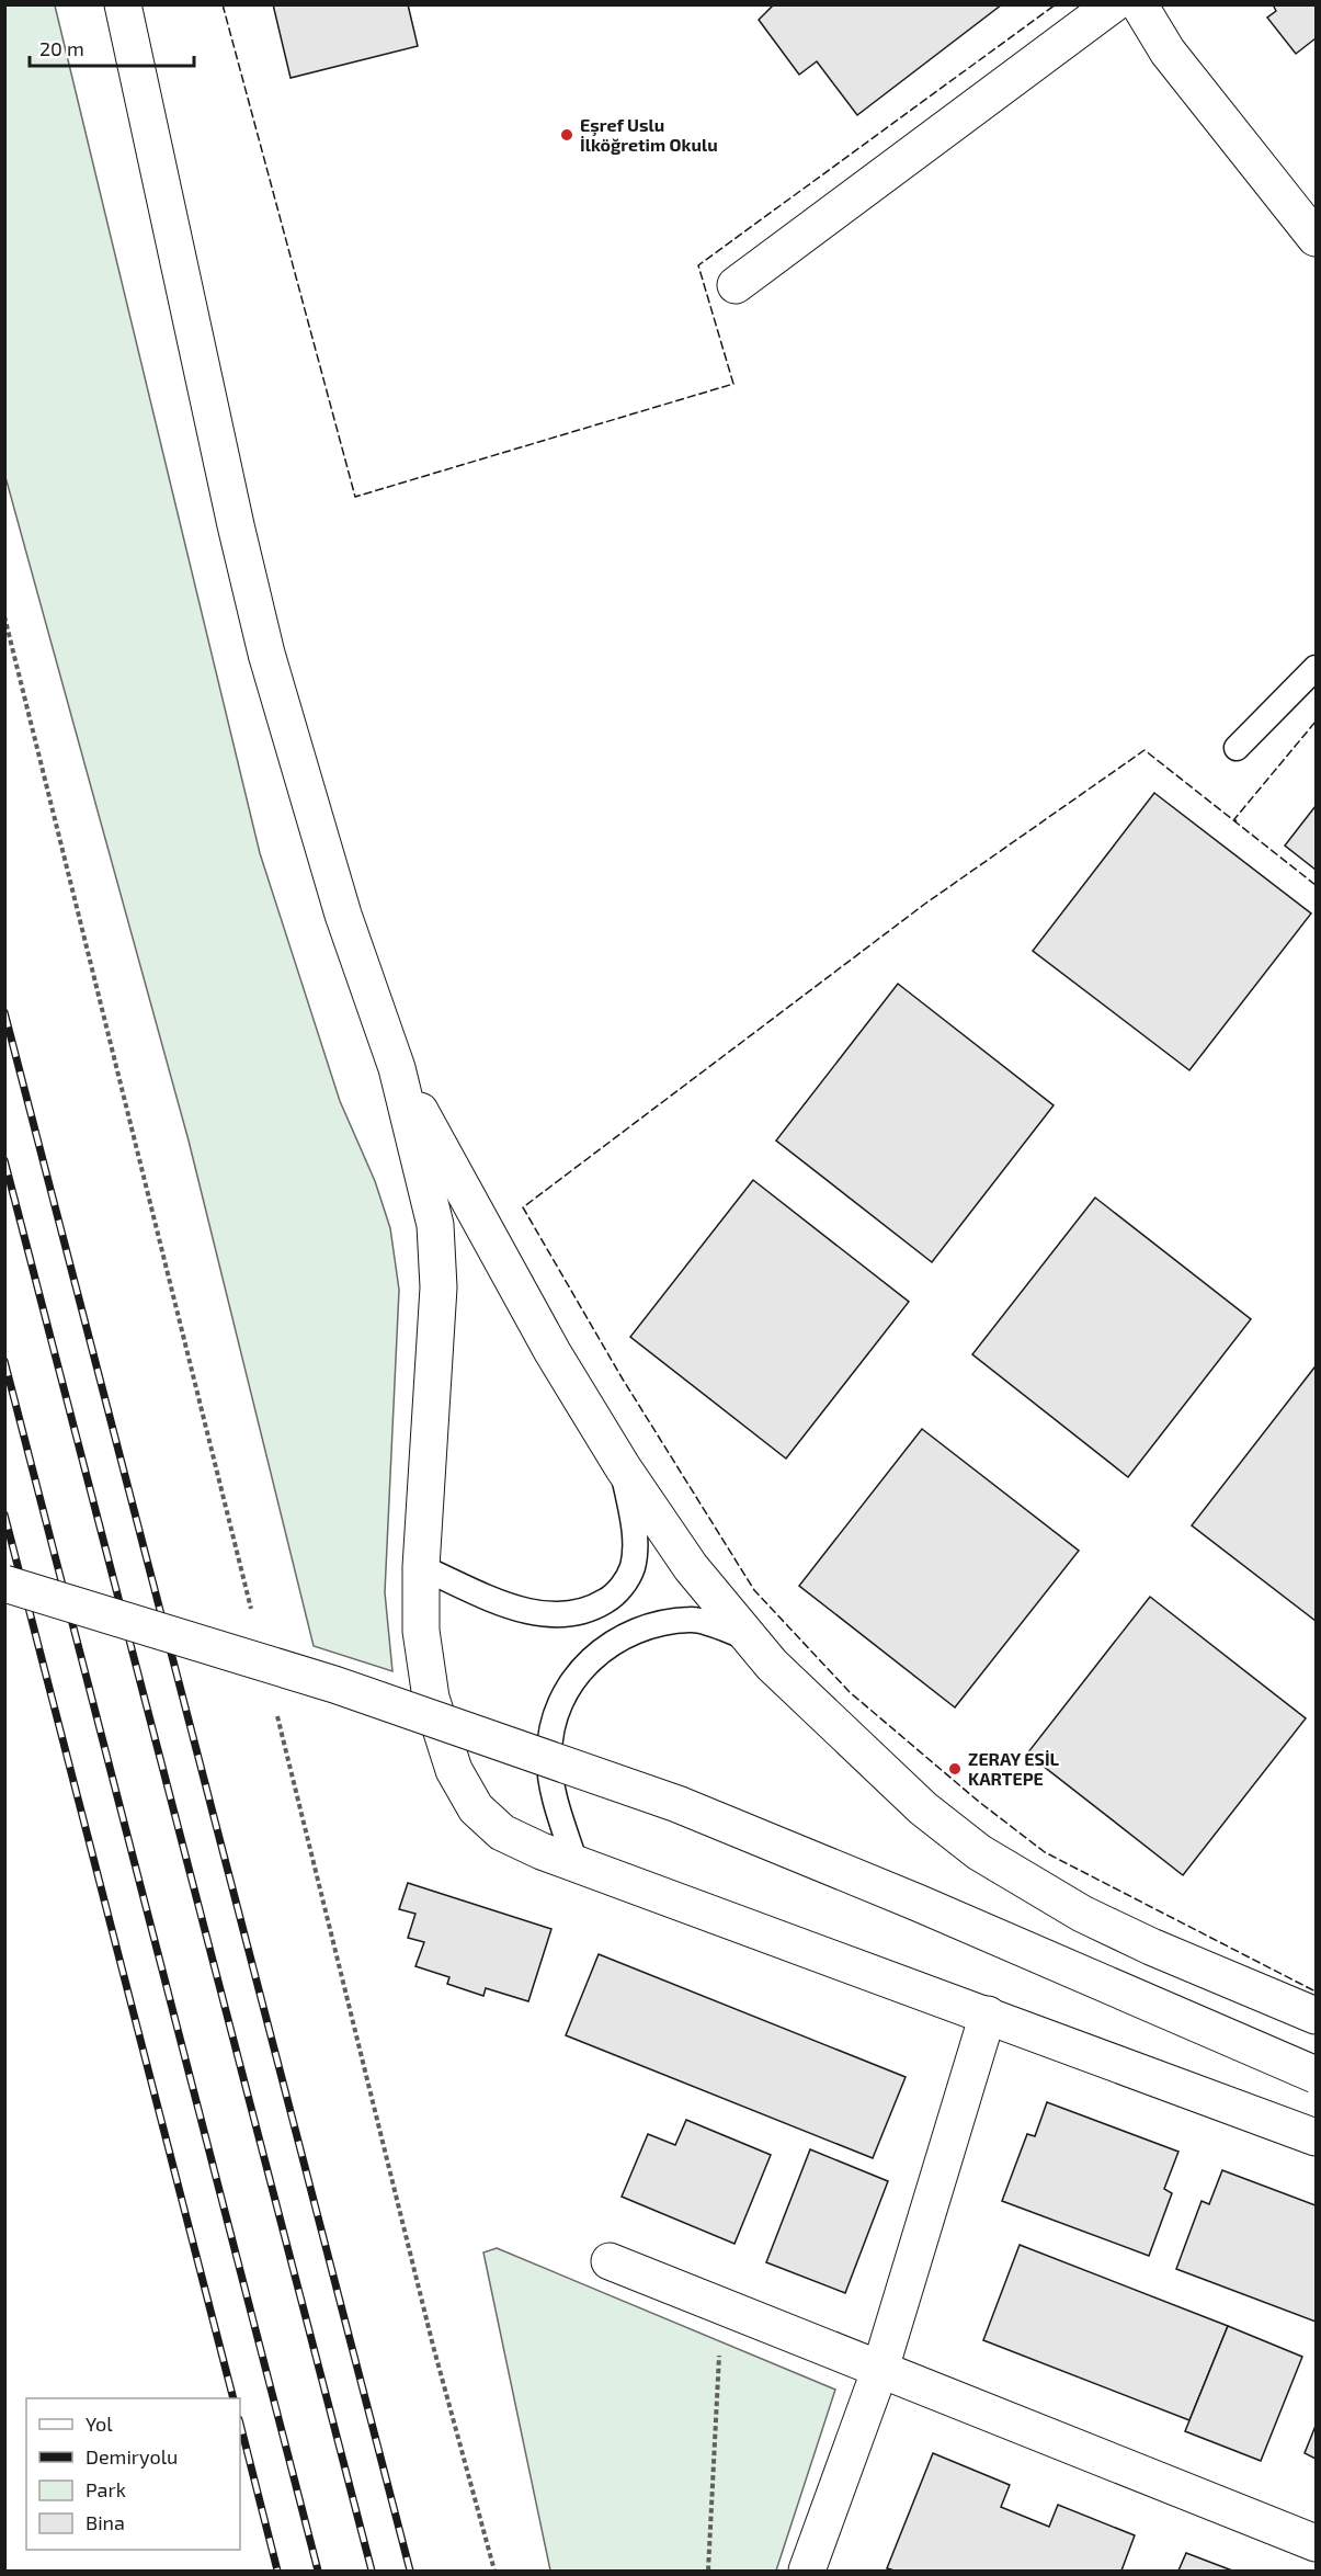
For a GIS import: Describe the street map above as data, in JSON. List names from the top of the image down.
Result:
{
  "places": ["Eşref Uslu İlköğretim Okulu", "ZERAY ESİL KARTEPE"],
  "legend": [
    "Yol",
    "Demiryolu",
    "Park",
    "Bina"
  ],
  "scale_bar": "20 m"
}
